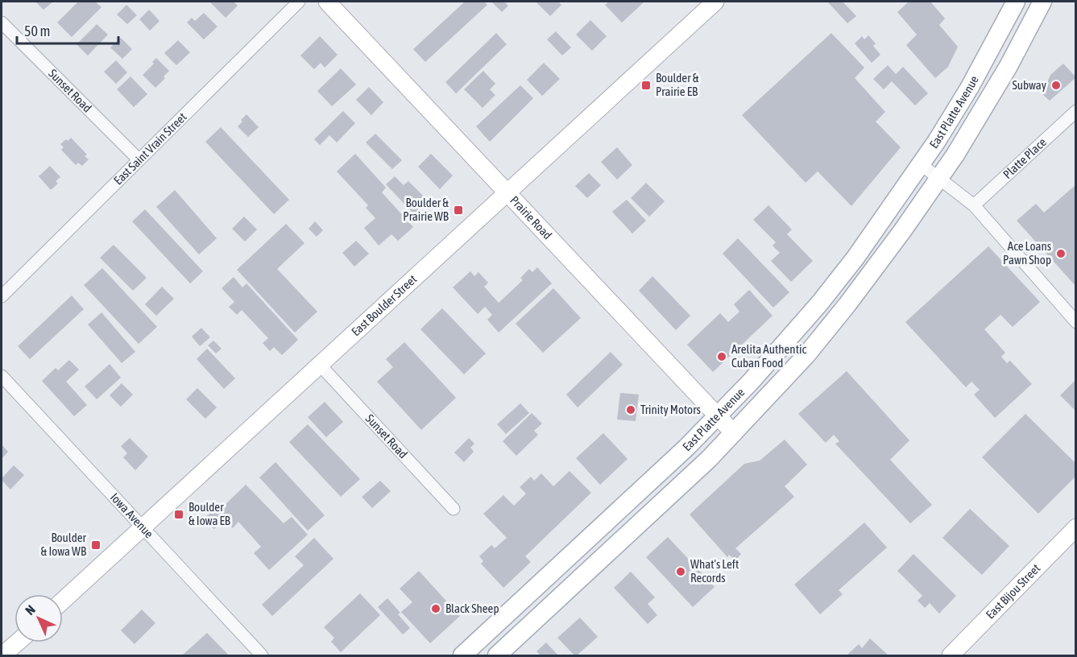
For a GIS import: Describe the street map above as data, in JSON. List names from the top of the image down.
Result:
{
  "streets": {
    "main road": ["East Platte Avenue"],
    "street": [
      "Sunset Road",
      "East Saint Vrain Street",
      "Platte Place",
      "Prairie Road",
      "East Boulder Street",
      "Iowa Avenue",
      "East Bijou Street"
    ]
  },
  "crossings": [
    ["Sunset Road", "East Saint Vrain Street"],
    ["Sunset Road", "East Boulder Street"],
    ["East Platte Avenue", "Prairie Road"],
    ["Prairie Road", "East Boulder Street"],
    ["East Boulder Street", "Iowa Avenue"]
  ],
  "places": {
    "transit": [
      "Boulder & Prairie EB",
      "Boulder & Prairie WB",
      "Boulder & Iowa EB",
      "Boulder & Iowa WB"
    ],
    "other": [
      "Subway",
      "Ace Loans Pawn Shop",
      "Arelita Authentic Cuban Food",
      "Trinity Motors",
      "What's Left Records",
      "Black Sheep"
    ]
  },
  "scale_bar": "50 m",
  "north": "top left"
}
